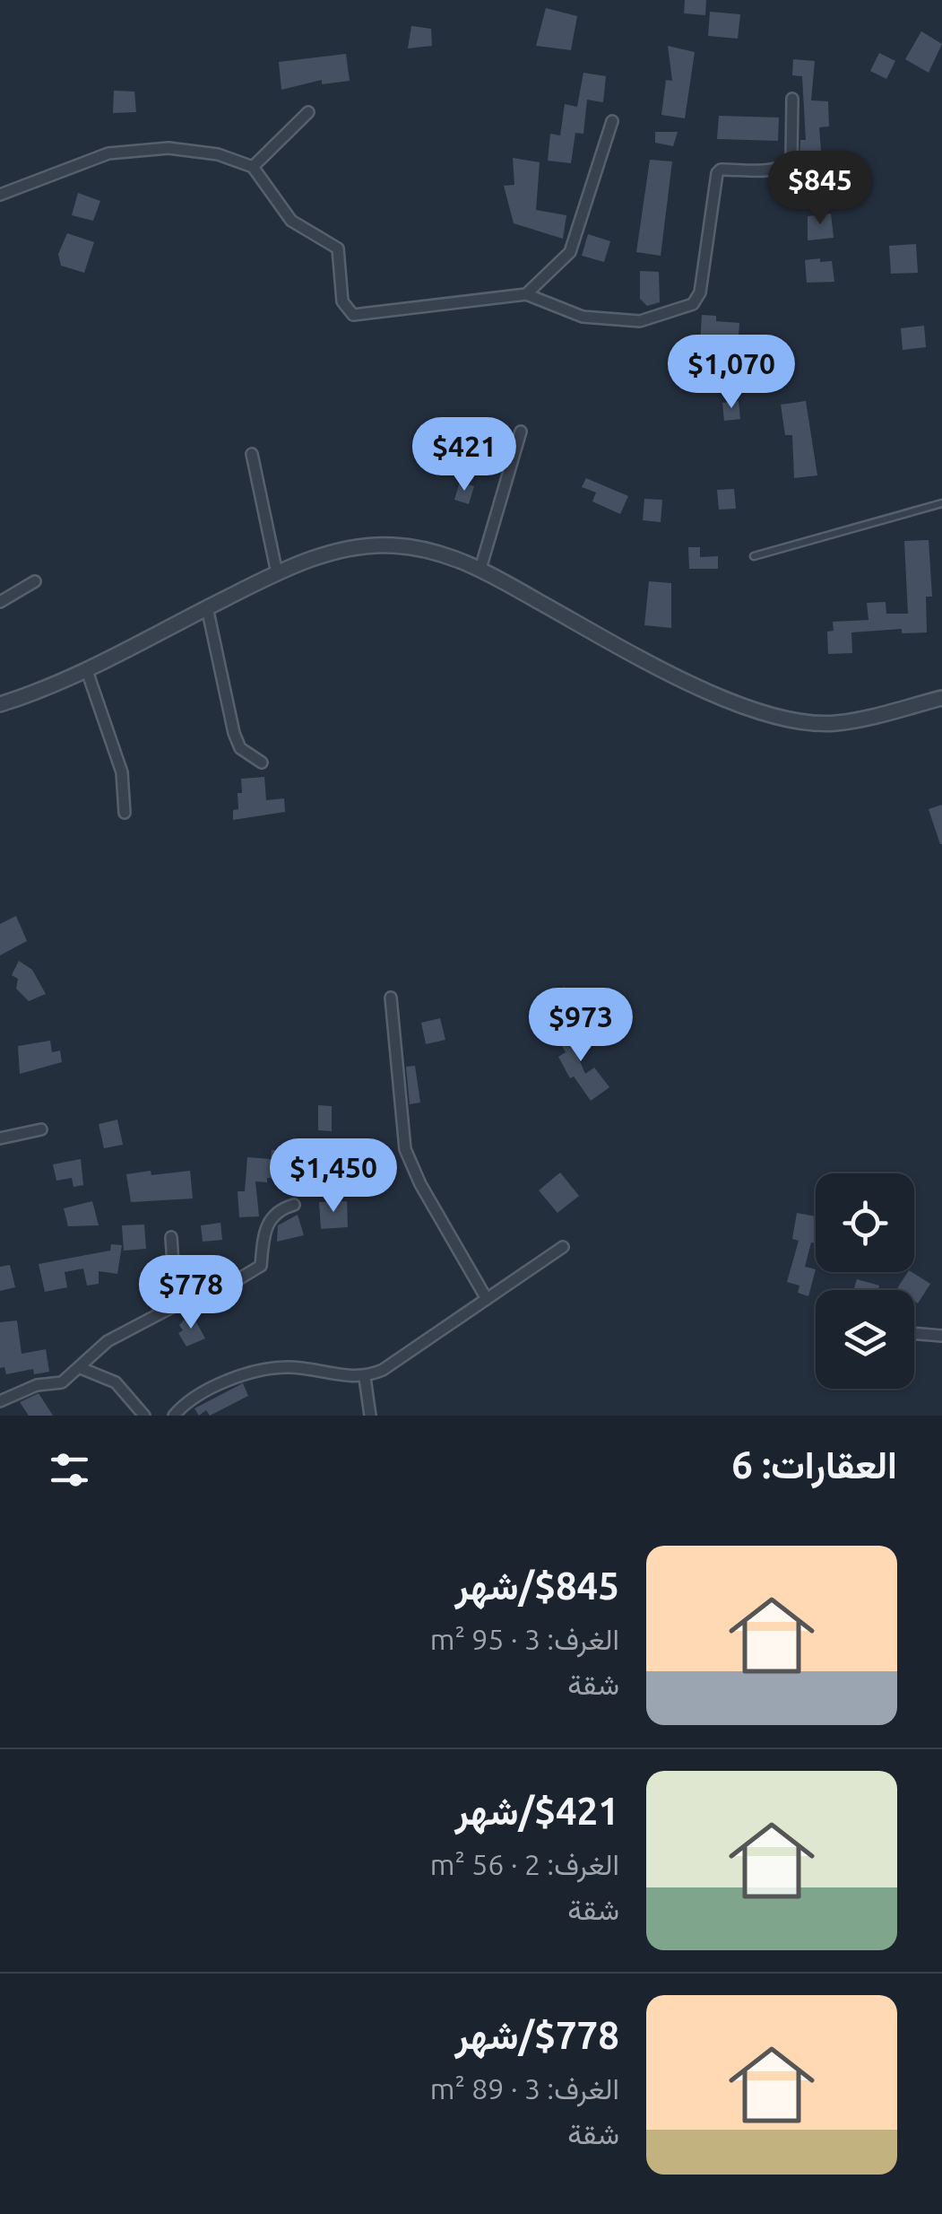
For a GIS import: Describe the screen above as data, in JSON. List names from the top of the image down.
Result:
{
  "page": {
    "price": [
      "$845",
      "$1,070",
      "$421",
      "$973",
      "$1,450",
      "$778"
    ],
    "heading": "العقارات: 6",
    "list": [
      {
        "name": "$845/شهر",
        "note": "الغرف: 3 · 95 m² · شقة"
      },
      {
        "name": "$421/شهر",
        "note": "الغرف: 2 · 56 m² · شقة"
      },
      {
        "name": "$778/شهر",
        "note": "الغرف: 3 · 89 m² · شقة"
      }
    ]
  }
}
